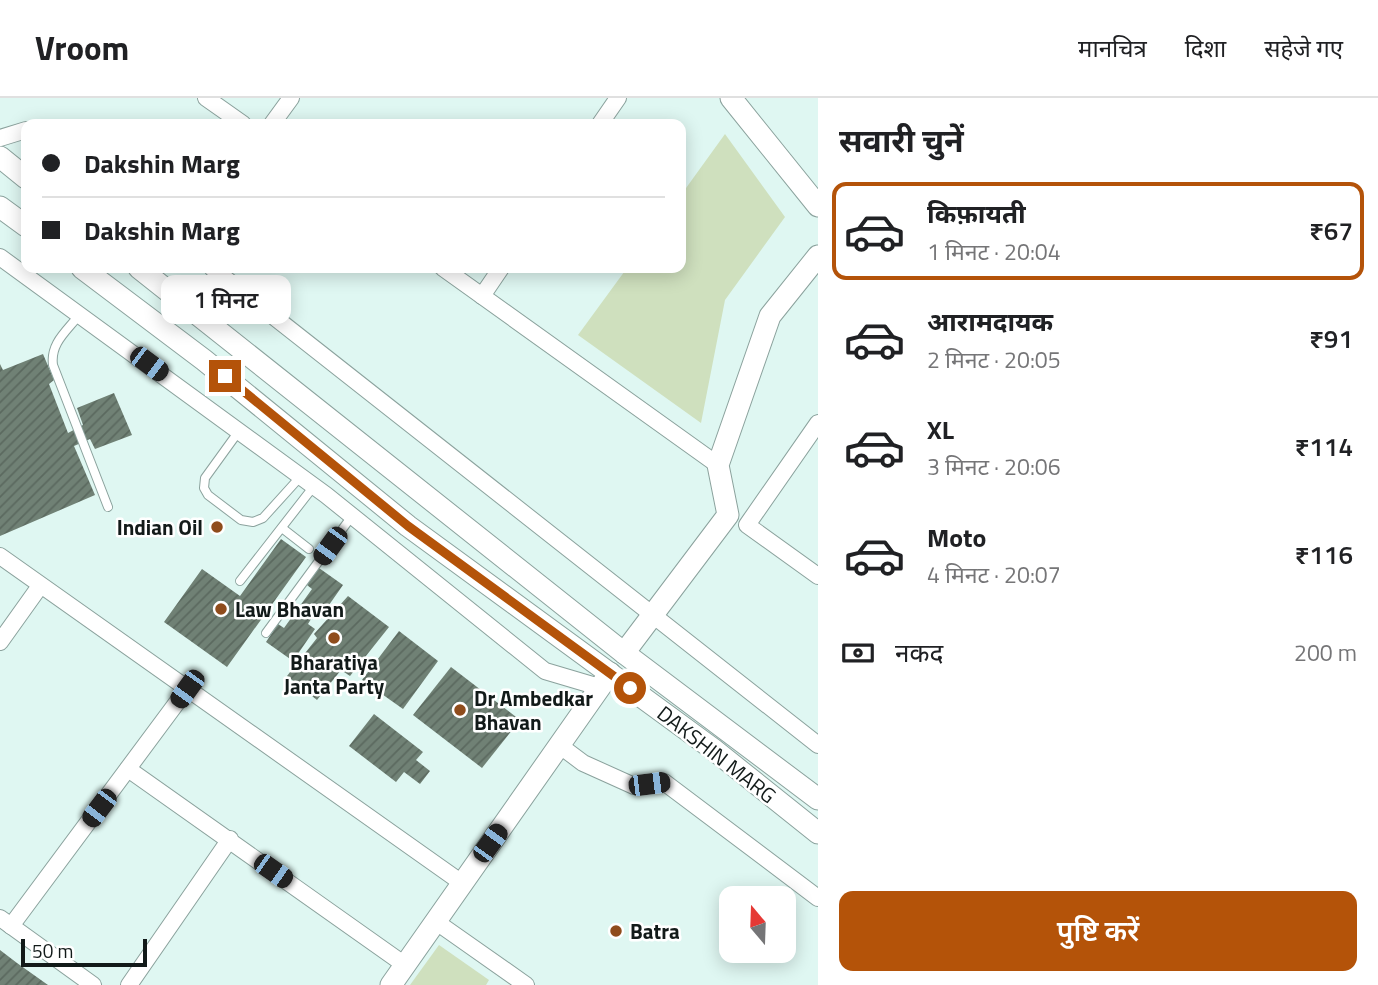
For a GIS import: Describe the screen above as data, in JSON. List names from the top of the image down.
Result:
{
  "streets": {
    "main road": ["DAKSHIN MARG"]
  },
  "places": [
    "Indian Oil",
    "Law Bhavan",
    "Bharatiya Janta Party",
    "Dr Ambedkar Bhavan",
    "Batra"
  ],
  "scale_bar": "50 m",
  "north": "top",
  "page": {
    "header": "Vroom",
    "nav": ["मानचित्र", "दिशा", "सहेजे गए"],
    "heading": "सवारी चुनें",
    "banner": ["Dakshin Marg", "Dakshin Marg"],
    "list": [
      {
        "name": "किफ़ायती",
        "note": "1 मिनट · 20:04",
        "value": "₹67"
      },
      {
        "name": "आरामदायक",
        "note": "2 मिनट · 20:05",
        "value": "₹91"
      },
      {
        "name": "XL",
        "note": "3 मिनट · 20:06",
        "value": "₹114"
      },
      {
        "name": "Moto",
        "note": "4 मिनट · 20:07",
        "value": "₹116"
      }
    ],
    "bubble": "1 मिनट",
    "pay": ["नकद", "200 m"],
    "buttons": "पुष्टि करें",
    "scale": "50 m"
  }
}
